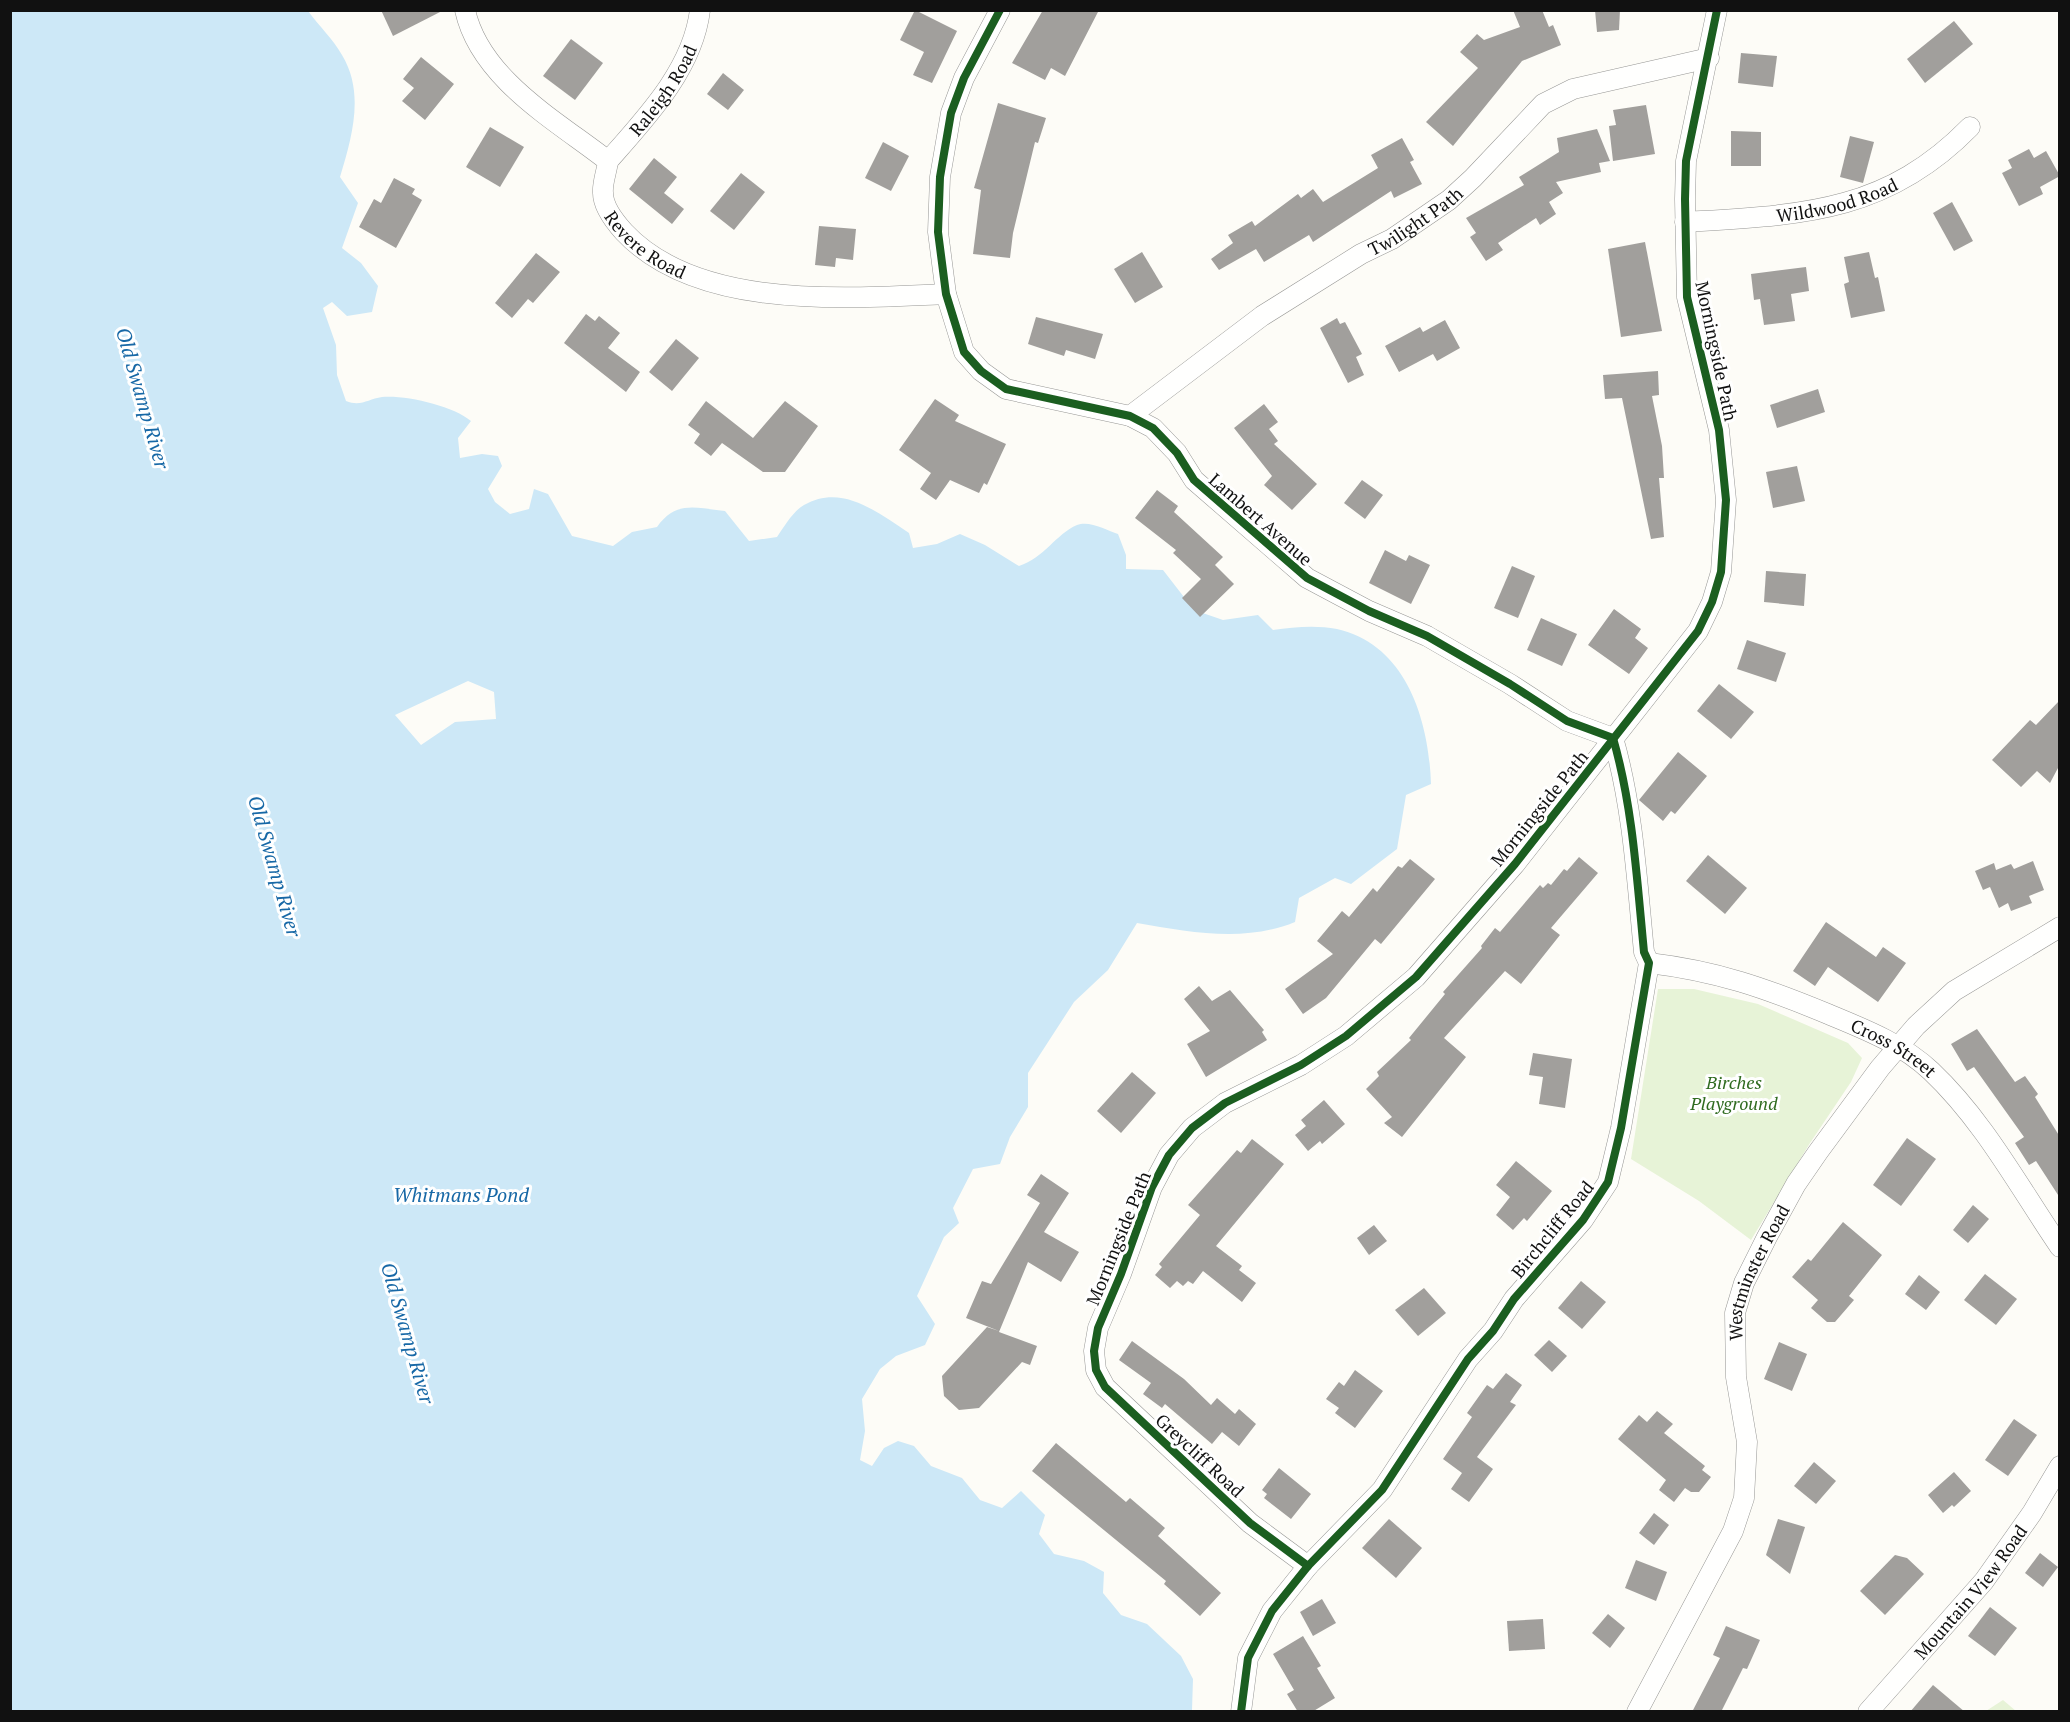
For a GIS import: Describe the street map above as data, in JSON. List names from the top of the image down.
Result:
{
  "streets": {
    "street": [
      "Raleigh Road",
      "Wildwood Road",
      "Twilight Path",
      "Revere Road",
      "Morningside Path",
      "Lambert Avenue",
      "Cross Street",
      "Birchcliff Road",
      "Westminster Road",
      "Greycliff Road",
      "Mountain View Road"
    ]
  },
  "crossings": [
    ["Raleigh Road", "Revere Road"],
    ["Wildwood Road", "Morningside Path"],
    ["Twilight Path", "Morningside Path"],
    ["Twilight Path", "Lambert Avenue"],
    ["Revere Road", "Lambert Avenue"],
    ["Morningside Path", "Lambert Avenue"],
    ["Morningside Path", "Birchcliff Road"],
    ["Morningside Path", "Greycliff Road"],
    ["Lambert Avenue", "Birchcliff Road"],
    ["Cross Street", "Birchcliff Road"],
    ["Cross Street", "Westminster Road"],
    ["Birchcliff Road", "Greycliff Road"]
  ],
  "water": ["Old Swamp River", "Whitmans Pond"],
  "parks": ["Birches Playground"]
}
